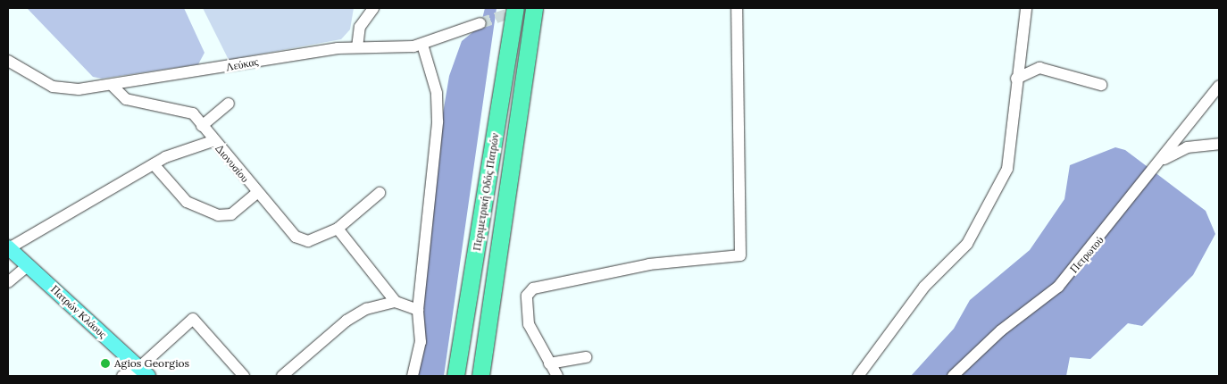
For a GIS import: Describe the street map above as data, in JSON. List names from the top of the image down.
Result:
{
  "streets": {
    "highway": ["Περιμετρική Οδός Πατρών"],
    "main road": ["Πατρών Κλάους"],
    "street": ["Λεύκας", "Διονυσίου", "Πετρωτού"]
  },
  "crossings": [
    ["Διονυσίου", "Πατρών Κλάους"]
  ],
  "places": ["Agios Georgios"]
}
